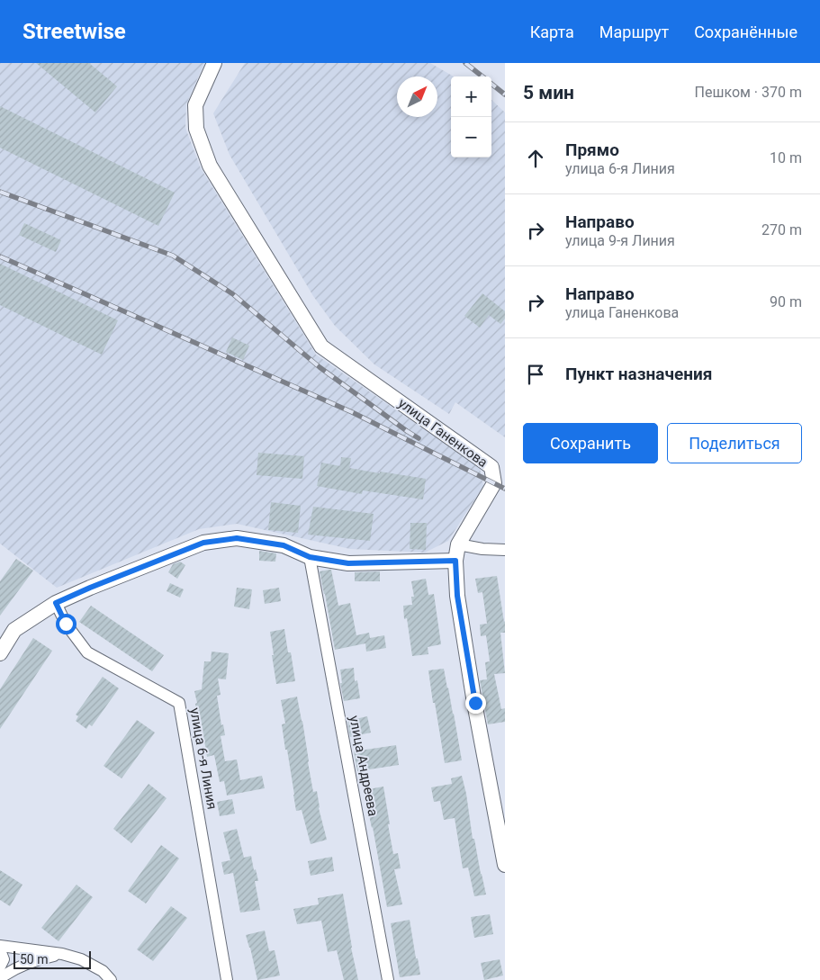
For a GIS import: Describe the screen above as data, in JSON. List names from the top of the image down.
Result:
{
  "streets": {
    "street": ["улица Ганенкова", "улица 6-я Линия", "улица Андреева"]
  },
  "scale_bar": "50 m",
  "north": "top right",
  "page": {
    "header": "Streetwise",
    "nav": ["Карта", "Маршрут", "Сохранённые"],
    "heading": ["5 мин", "Пешком · 370 m"],
    "map_buttons": ["+", "−"],
    "list": [
      ["Прямо", "улица 6-я Линия", "10 m"],
      ["Направо", "улица 9-я Линия", "270 m"],
      ["Направо", "улица Ганенкова", "90 m"],
      "Пункт назначения"
    ],
    "buttons": ["Сохранить", "Поделиться"],
    "scale": "50 m"
  }
}
